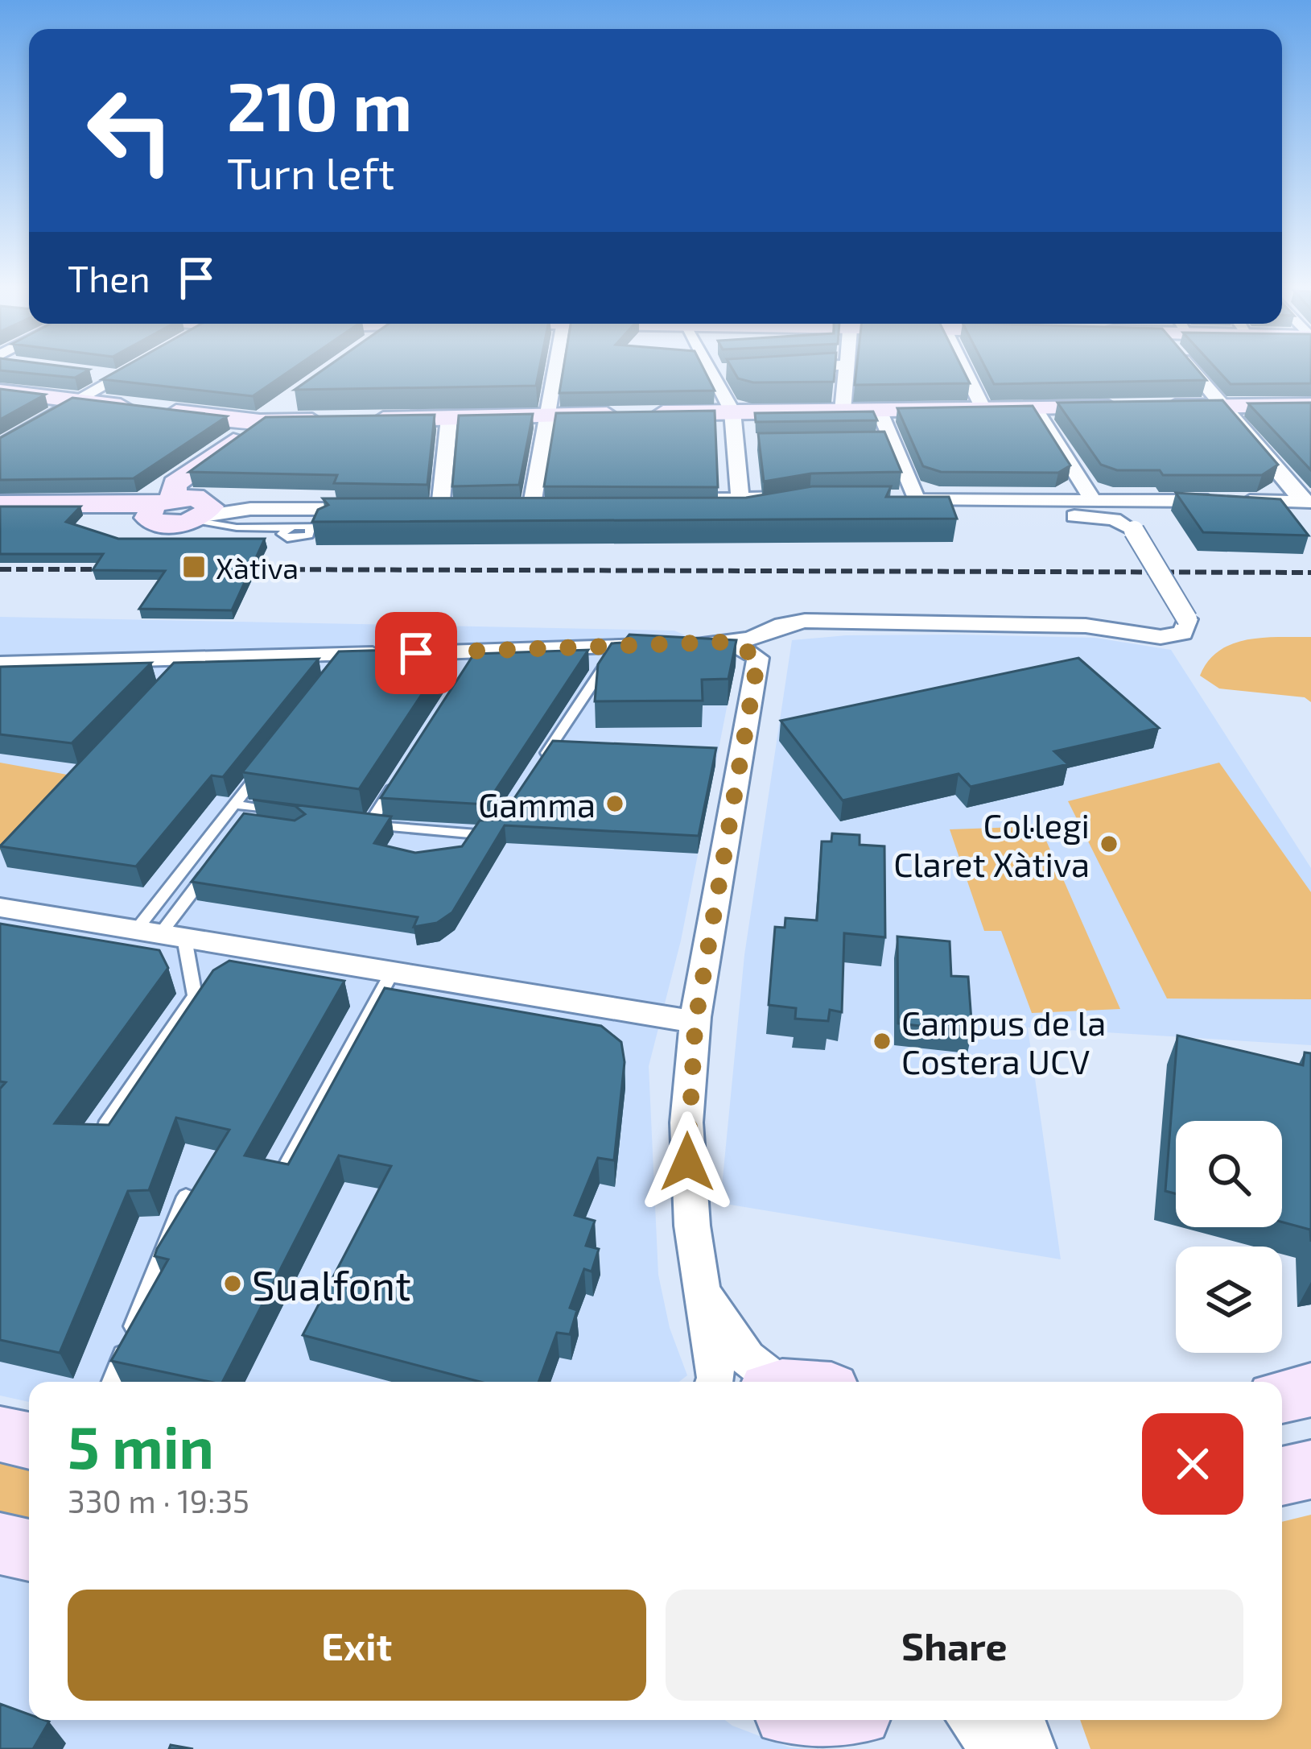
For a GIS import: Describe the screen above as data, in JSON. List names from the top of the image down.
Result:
{
  "places": {
    "transit": ["Xàtiva"],
    "other": [
      "Gamma",
      "Col·legi Claret Xàtiva",
      "Campus de la Costera UCV",
      "Sualfont"
    ]
  },
  "page": {
    "turn": ["210 m", "Turn left"],
    "then": "Then",
    "heading": ["5 min", "330 m · 19:35"],
    "buttons": ["Exit", "Share"]
  }
}
